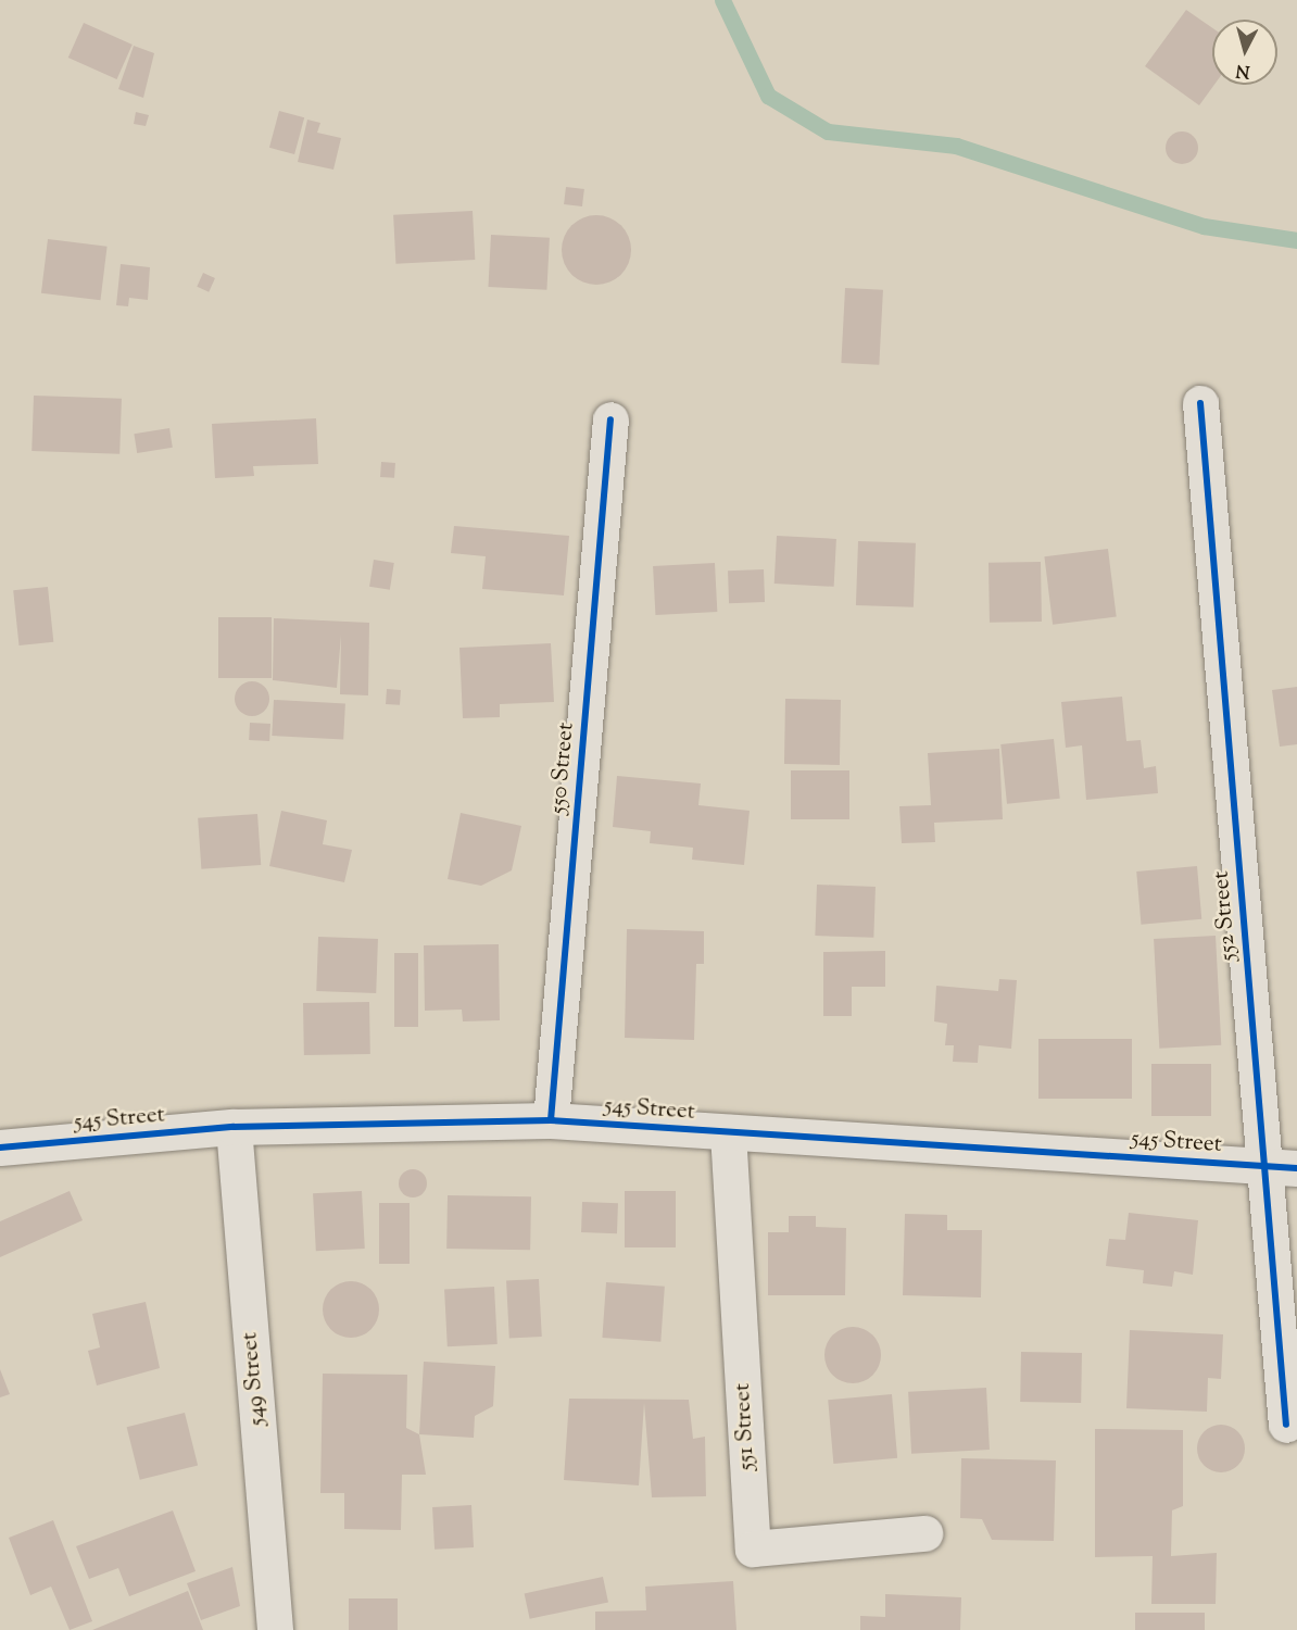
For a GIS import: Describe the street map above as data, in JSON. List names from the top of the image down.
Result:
{
  "streets": {
    "street": [
      "550 Street",
      "552 Street",
      "545 Street",
      "549 Street",
      "551 Street"
    ]
  },
  "crossings": [
    ["550 Street", "545 Street"],
    ["552 Street", "545 Street"],
    ["545 Street", "549 Street"],
    ["545 Street", "551 Street"]
  ],
  "north": "bottom"
}
